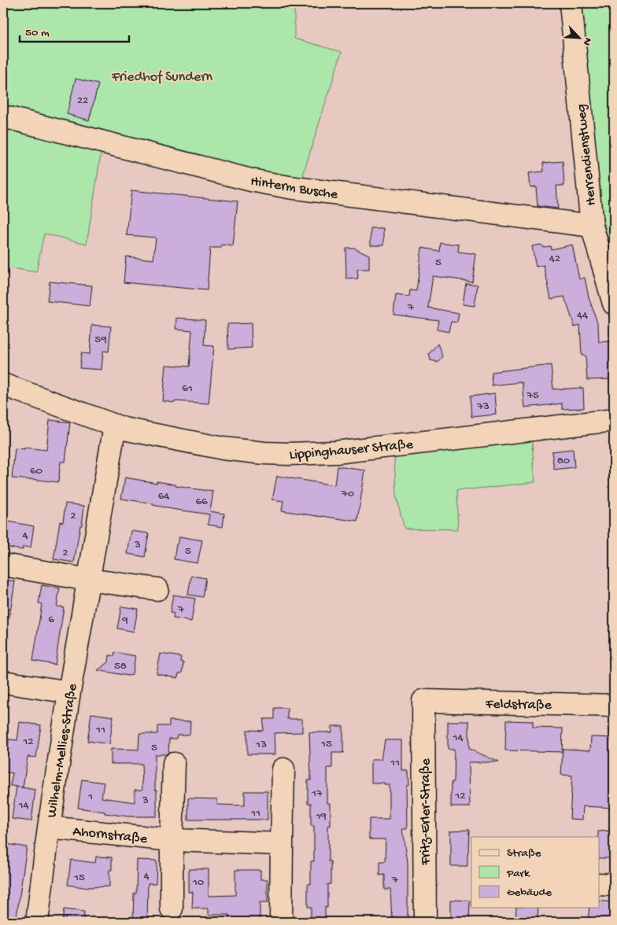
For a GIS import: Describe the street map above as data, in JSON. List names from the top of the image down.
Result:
{
  "streets": {
    "street": [
      "Herrendienstweg",
      "Hinterm Busche",
      "Lippinghauser Straße",
      "Feldstraße",
      "Wilhelm-Mellies-Straße",
      "Fritz-Erler-Straße",
      "Ahornstraße"
    ]
  },
  "crossings": [
    ["Herrendienstweg", "Hinterm Busche"],
    ["Lippinghauser Straße", "Wilhelm-Mellies-Straße"],
    ["Feldstraße", "Fritz-Erler-Straße"],
    ["Wilhelm-Mellies-Straße", "Ahornstraße"]
  ],
  "parks": ["Friedhof Sundern"],
  "house_numbers": [
    "22",
    "42",
    "5",
    "7",
    "44",
    "59",
    "61",
    "75",
    "73",
    "80",
    "60",
    "70",
    "64",
    "66",
    "2",
    "4",
    "3",
    "5",
    "2",
    "7",
    "6",
    "9",
    "58",
    "11",
    "14",
    "12",
    "15",
    "13",
    "5",
    "11",
    "17",
    "12",
    "1",
    "3",
    "14",
    "11",
    "19",
    "4",
    "15",
    "7",
    "10"
  ],
  "legend": ["Straße", "Park", "Gebäude"],
  "scale_bar": "50 m",
  "north": "bottom right"
}
